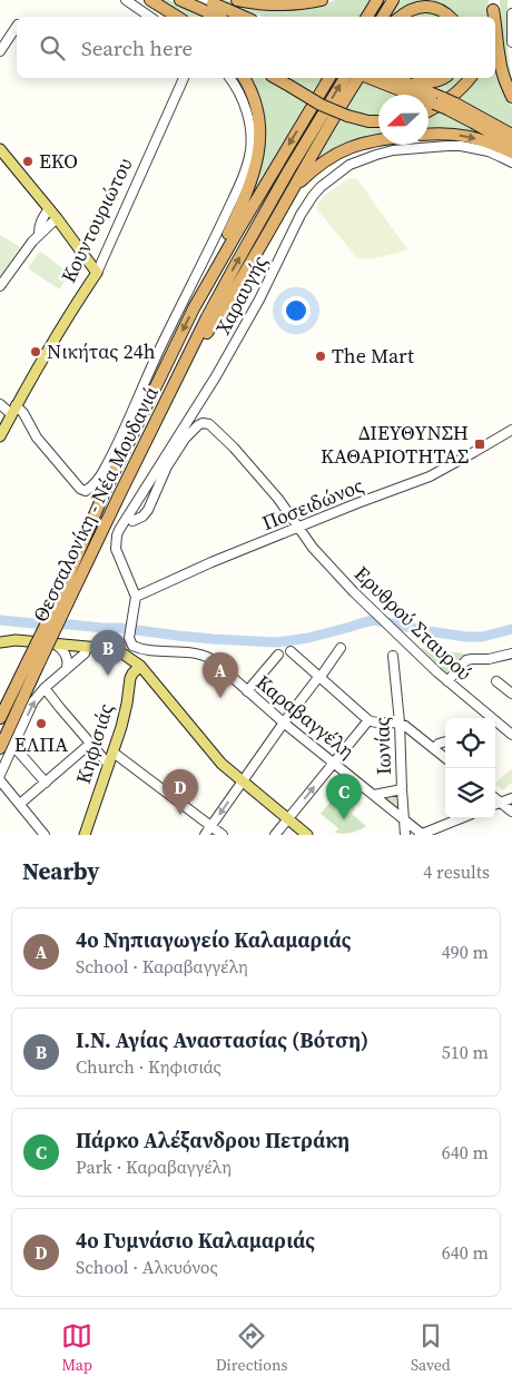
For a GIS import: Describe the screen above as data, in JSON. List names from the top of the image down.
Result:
{
  "streets": {
    "highway": ["Θεσσαλονίκη - Νέα Μουδανιά"],
    "main road": ["Κουντουριώτου", "Κηφισιάς"],
    "street": [
      "Χαραυγής",
      "Ποσειδώνος",
      "Ερυθρού Σταυρού",
      "Καραβαγγέλη",
      "Ιωνίας"
    ]
  },
  "crossings": [
    ["Χαραυγής", "Ποσειδώνος"],
    ["Χαραυγής", "Καραβαγγέλη"],
    ["Ποσειδώνος", "Ερυθρού Σταυρού"],
    ["Ποσειδώνος", "Καραβαγγέλη"],
    ["Καραβαγγέλη", "Ιωνίας"]
  ],
  "places": {
    "other": [
      "EKO",
      "Νικήτας 24h",
      "The Mart",
      "ΕΛΠΑ"
    ],
    "transit": ["ΔΙΕΥΘΥΝΣΗ ΚΑΘΑΡΙΟΤΗΤΑΣ"]
  },
  "north": "left",
  "page": {
    "search": "Search here",
    "pins": [
      "B",
      "A",
      "D",
      "C"
    ],
    "heading": ["Nearby", "4 results"],
    "list": [
      {
        "mark": "A",
        "name": "4ο Νηπιαγωγείο Καλαμαριάς",
        "note": "School · Καραβαγγέλη",
        "value": "490 m"
      },
      {
        "mark": "B",
        "name": "Ι.Ν. Αγίας Αναστασίας (Βότση)",
        "note": "Church · Κηφισιάς",
        "value": "510 m"
      },
      {
        "mark": "C",
        "name": "Πάρκο Αλέξανδρου Πετράκη",
        "note": "Park · Καραβαγγέλη",
        "value": "640 m"
      },
      {
        "mark": "D",
        "name": "4ο Γυμνάσιο Καλαμαριάς",
        "note": "School · Αλκυόνος",
        "value": "640 m"
      }
    ],
    "nav": ["Map", "Directions", "Saved"]
  }
}
